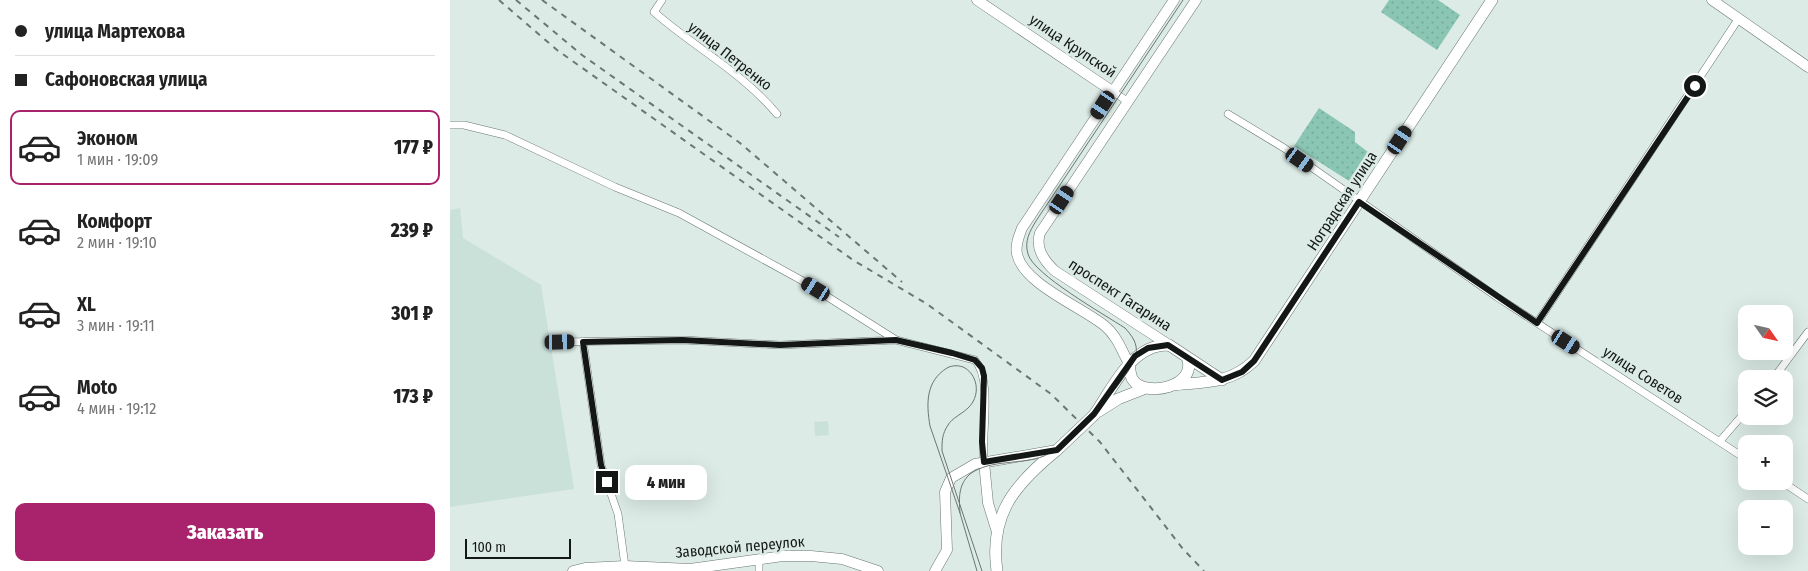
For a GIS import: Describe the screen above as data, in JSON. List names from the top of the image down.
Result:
{
  "streets": {
    "main road": [
      "улица Крупской",
      "Ноградская улица",
      "проспект Гагарина",
      "Заводской переулок"
    ],
    "street": ["улица Петренко", "улица Советов"]
  },
  "crossings": [
    ["улица Крупской", "проспект Гагарина"],
    ["Ноградская улица", "проспект Гагарина"],
    ["Ноградская улица", "улица Советов"]
  ],
  "scale_bar": "100 m",
  "north": "bottom right",
  "page": {
    "banner": ["улица Мартехова", "Сафоновская улица"],
    "list": [
      {
        "name": "Эконом",
        "note": "1 мин · 19:09",
        "value": "177 ₽"
      },
      {
        "name": "Комфорт",
        "note": "2 мин · 19:10",
        "value": "239 ₽"
      },
      {
        "name": "XL",
        "note": "3 мин · 19:11",
        "value": "301 ₽"
      },
      {
        "name": "Moto",
        "note": "4 мин · 19:12",
        "value": "173 ₽"
      }
    ],
    "map_buttons": ["+", "−"],
    "bubble": "4 мин",
    "buttons": "Заказать",
    "scale": "100 m"
  }
}
